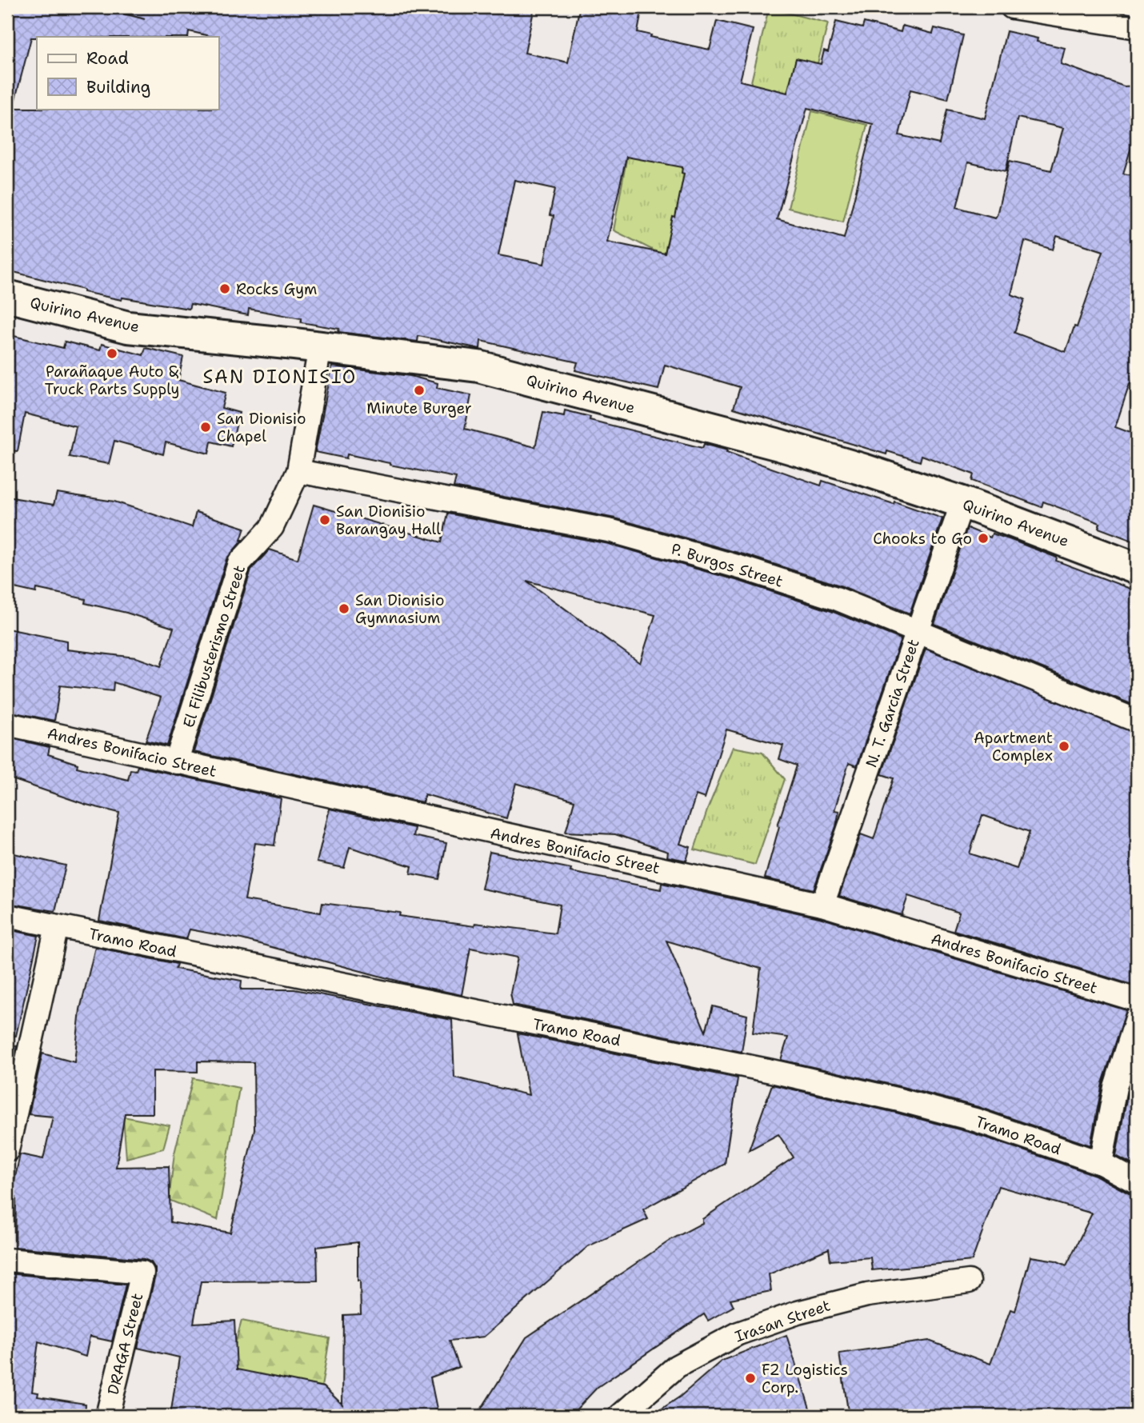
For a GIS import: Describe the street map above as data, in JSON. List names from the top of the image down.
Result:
{
  "streets": {
    "main road": ["Quirino Avenue"],
    "street": [
      "P. Burgos Street",
      "El Filibusterismo Street",
      "N. T. Garcia Street",
      "Andres Bonifacio Street",
      "Tramo Road",
      "Irasan Street",
      "DRAGA Street"
    ]
  },
  "crossings": [
    ["Quirino Avenue", "El Filibusterismo Street"],
    ["Quirino Avenue", "N. T. Garcia Street"],
    ["P. Burgos Street", "El Filibusterismo Street"],
    ["P. Burgos Street", "N. T. Garcia Street"],
    ["El Filibusterismo Street", "Andres Bonifacio Street"],
    ["N. T. Garcia Street", "Andres Bonifacio Street"]
  ],
  "districts": ["SAN DIONISIO"],
  "places": [
    "Rocks Gym",
    "Parañaque Auto & Truck Parts Supply",
    "Minute Burger",
    "San Dionisio Chapel",
    "San Dionisio Barangay Hall",
    "Chooks to Go",
    "San Dionisio Gymnasium",
    "Apartment Complex",
    "F2 Logistics Corp."
  ],
  "legend": ["Road", "Building"]
}
